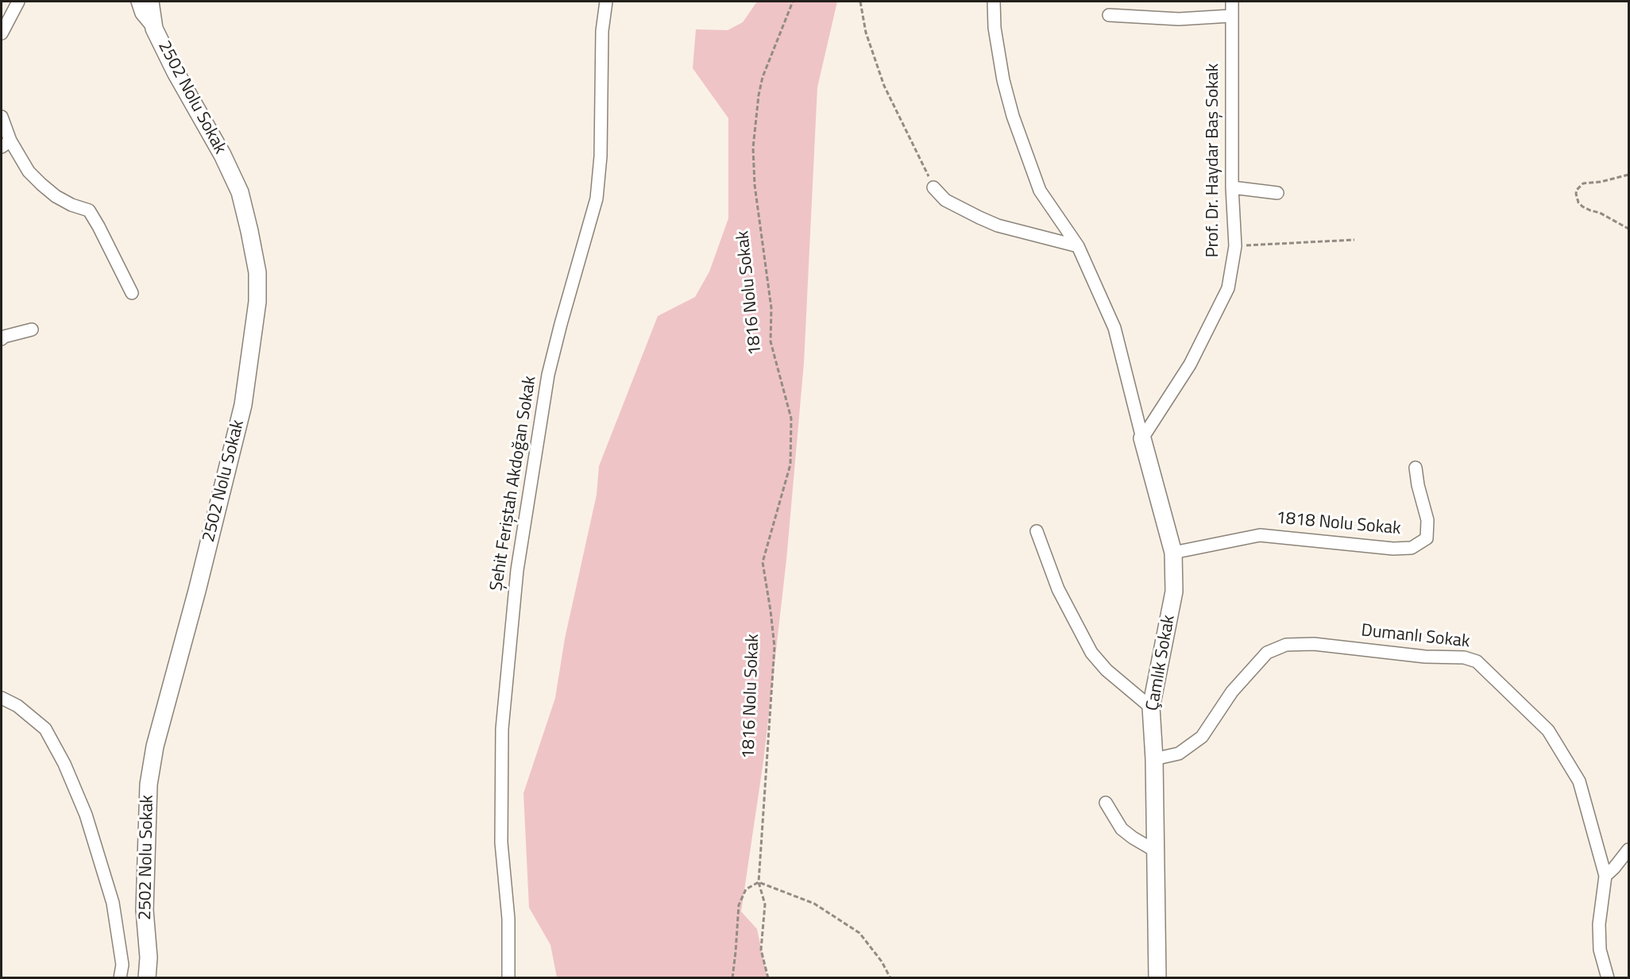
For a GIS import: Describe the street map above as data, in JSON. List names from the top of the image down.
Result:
{
  "streets": {
    "street": [
      "2502 Nolu Sokak",
      "Prof. Dr. Haydar Baş Sokak",
      "Şehit Feriştah Akdoğan Sokak",
      "1818 Nolu Sokak",
      "Dumanlı Sokak",
      "Çamlık Sokak"
    ],
    "path": ["1816 Nolu Sokak"]
  },
  "crossings": [
    ["Prof. Dr. Haydar Baş Sokak", "Çamlık Sokak"],
    ["1818 Nolu Sokak", "Çamlık Sokak"],
    ["Dumanlı Sokak", "Çamlık Sokak"]
  ]
}
